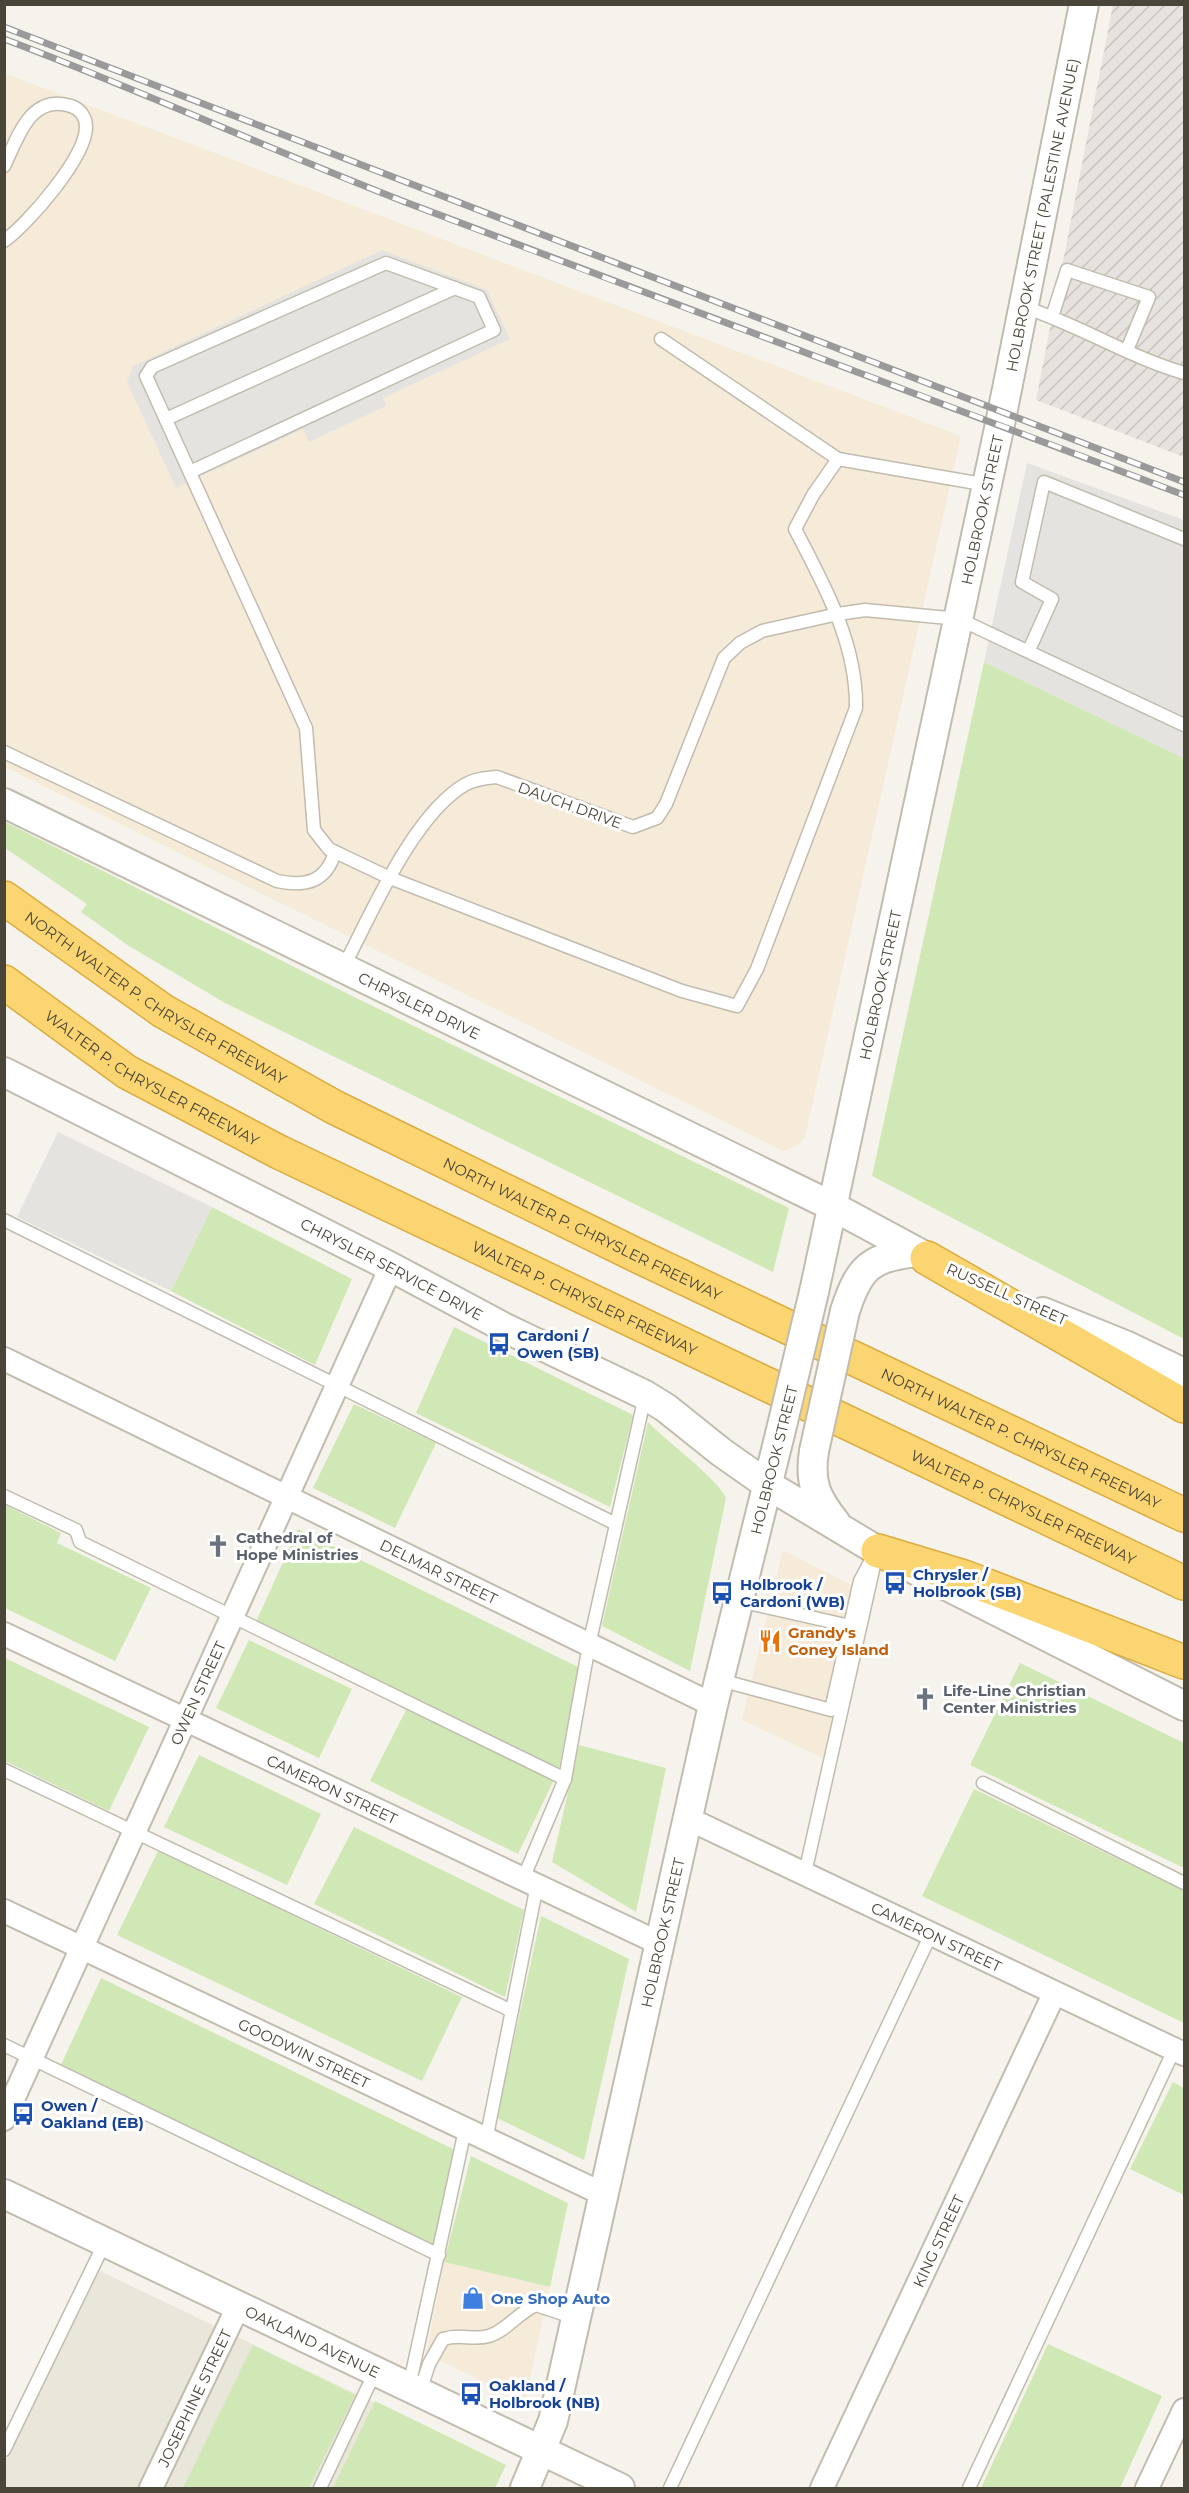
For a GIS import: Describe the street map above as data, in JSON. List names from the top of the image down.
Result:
{
  "streets": {
    "highway": ["NORTH WALTER P. CHRYSLER FREEWAY", "WALTER P. CHRYSLER FREEWAY"],
    "street": [
      "HOLBROOK STREET (PALESTINE AVENUE)",
      "HOLBROOK STREET",
      "CHRYSLER DRIVE",
      "CHRYSLER SERVICE DRIVE",
      "RUSSELL STREET",
      "DELMAR STREET",
      "OWEN STREET",
      "CAMERON STREET",
      "GOODWIN STREET",
      "KING STREET",
      "OAKLAND AVENUE",
      "JOSEPHINE STREET"
    ],
    "lane": ["DAUCH DRIVE"]
  },
  "crossings": [
    ["HOLBROOK STREET (PALESTINE AVENUE)", "HOLBROOK STREET"],
    ["HOLBROOK STREET", "DAUCH DRIVE"],
    ["HOLBROOK STREET", "CHRYSLER DRIVE"],
    ["HOLBROOK STREET", "CHRYSLER SERVICE DRIVE"],
    ["HOLBROOK STREET", "RUSSELL STREET"],
    ["HOLBROOK STREET", "DELMAR STREET"],
    ["HOLBROOK STREET", "CAMERON STREET"],
    ["HOLBROOK STREET", "GOODWIN STREET"],
    ["HOLBROOK STREET", "OAKLAND AVENUE"],
    ["DAUCH DRIVE", "CHRYSLER DRIVE"],
    ["CHRYSLER DRIVE", "RUSSELL STREET"],
    ["CHRYSLER SERVICE DRIVE", "OWEN STREET"],
    ["DELMAR STREET", "OWEN STREET"],
    ["OWEN STREET", "CAMERON STREET"],
    ["OWEN STREET", "GOODWIN STREET"],
    ["CAMERON STREET", "KING STREET"],
    ["OAKLAND AVENUE", "JOSEPHINE STREET"]
  ],
  "places": {
    "bus stop": [
      "Cardoni / Owen (SB)",
      "Chrysler / Holbrook (SB)",
      "Holbrook / Cardoni (WB)",
      "Owen / Oakland (EB)",
      "Oakland / Holbrook (NB)"
    ],
    "church": ["Cathedral of Hope Ministries", "Life-Line Christian Center Ministries"],
    "restaurant": ["Grandy's Coney Island"],
    "shop": ["One Shop Auto"]
  }
}
